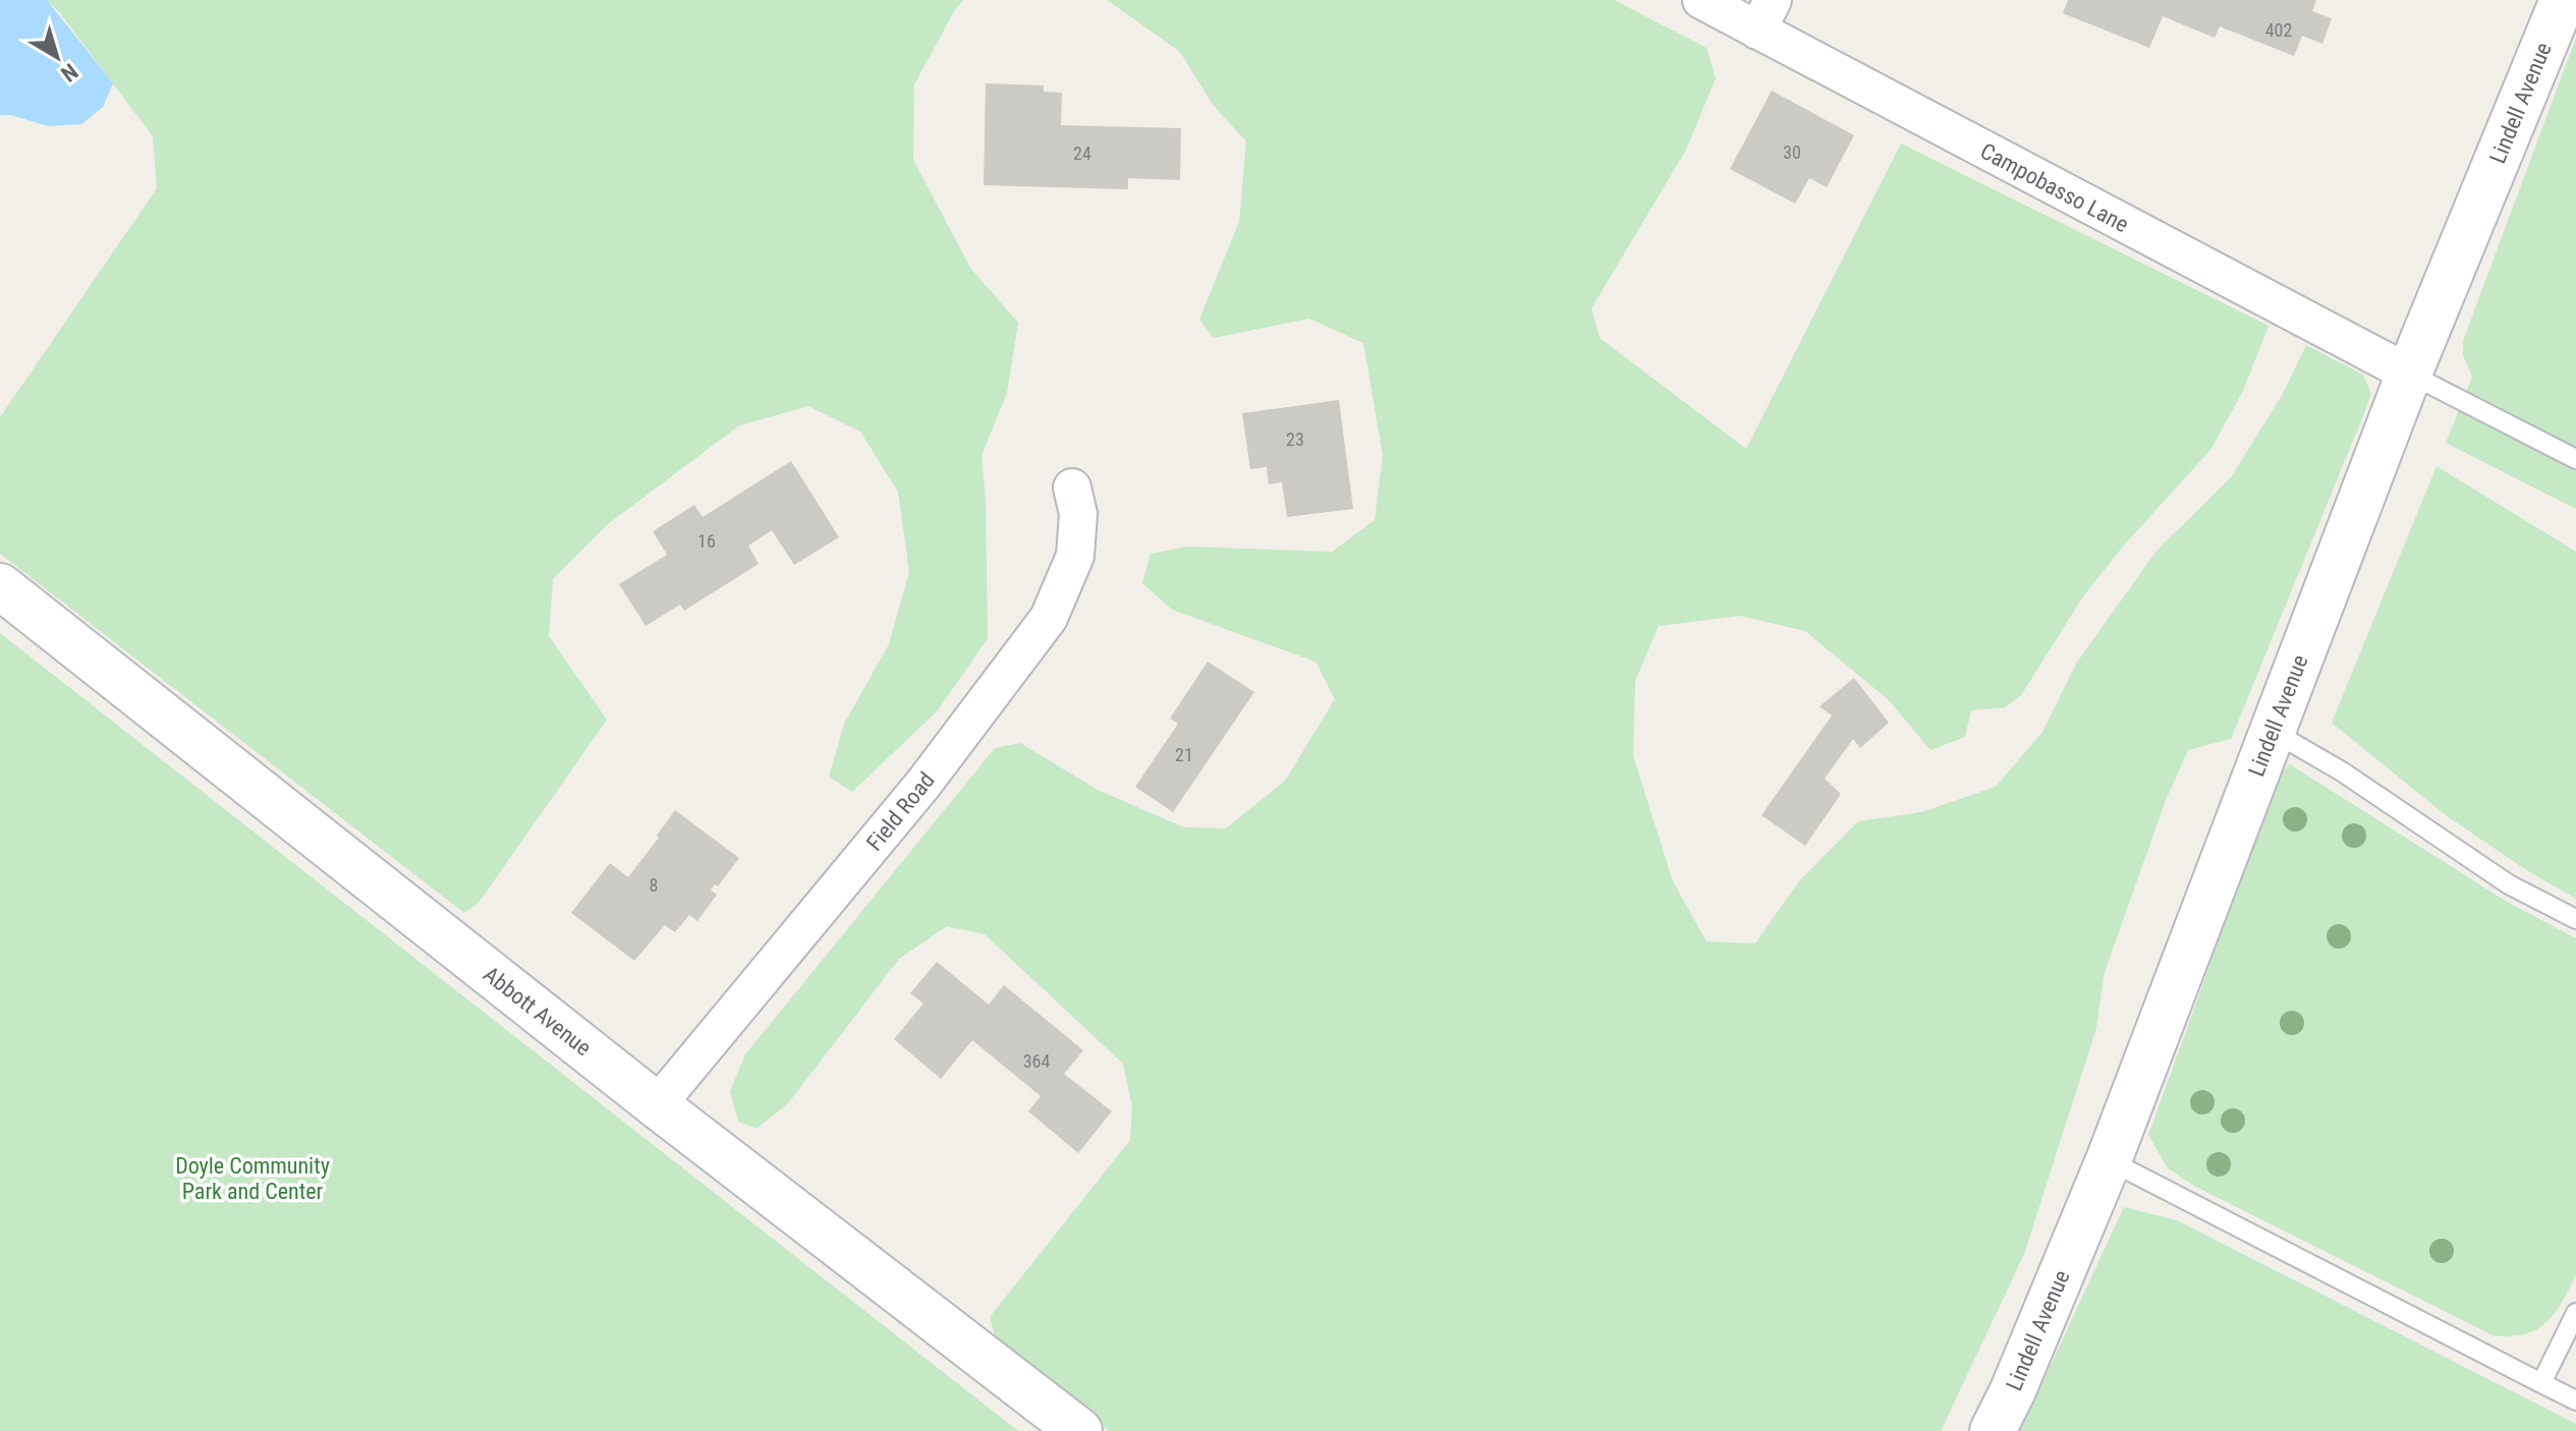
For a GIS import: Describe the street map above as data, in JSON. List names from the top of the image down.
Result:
{
  "streets": {
    "street": [
      "Lindell Avenue",
      "Campobasso Lane",
      "Field Road",
      "Abbott Avenue"
    ]
  },
  "crossings": [
    ["Lindell Avenue", "Campobasso Lane"],
    ["Field Road", "Abbott Avenue"]
  ],
  "parks": ["Doyle Community Park and Center"],
  "house_numbers": [
    "402",
    "30",
    "24",
    "23",
    "16",
    "21",
    "8",
    "364"
  ],
  "north": "bottom right"
}
